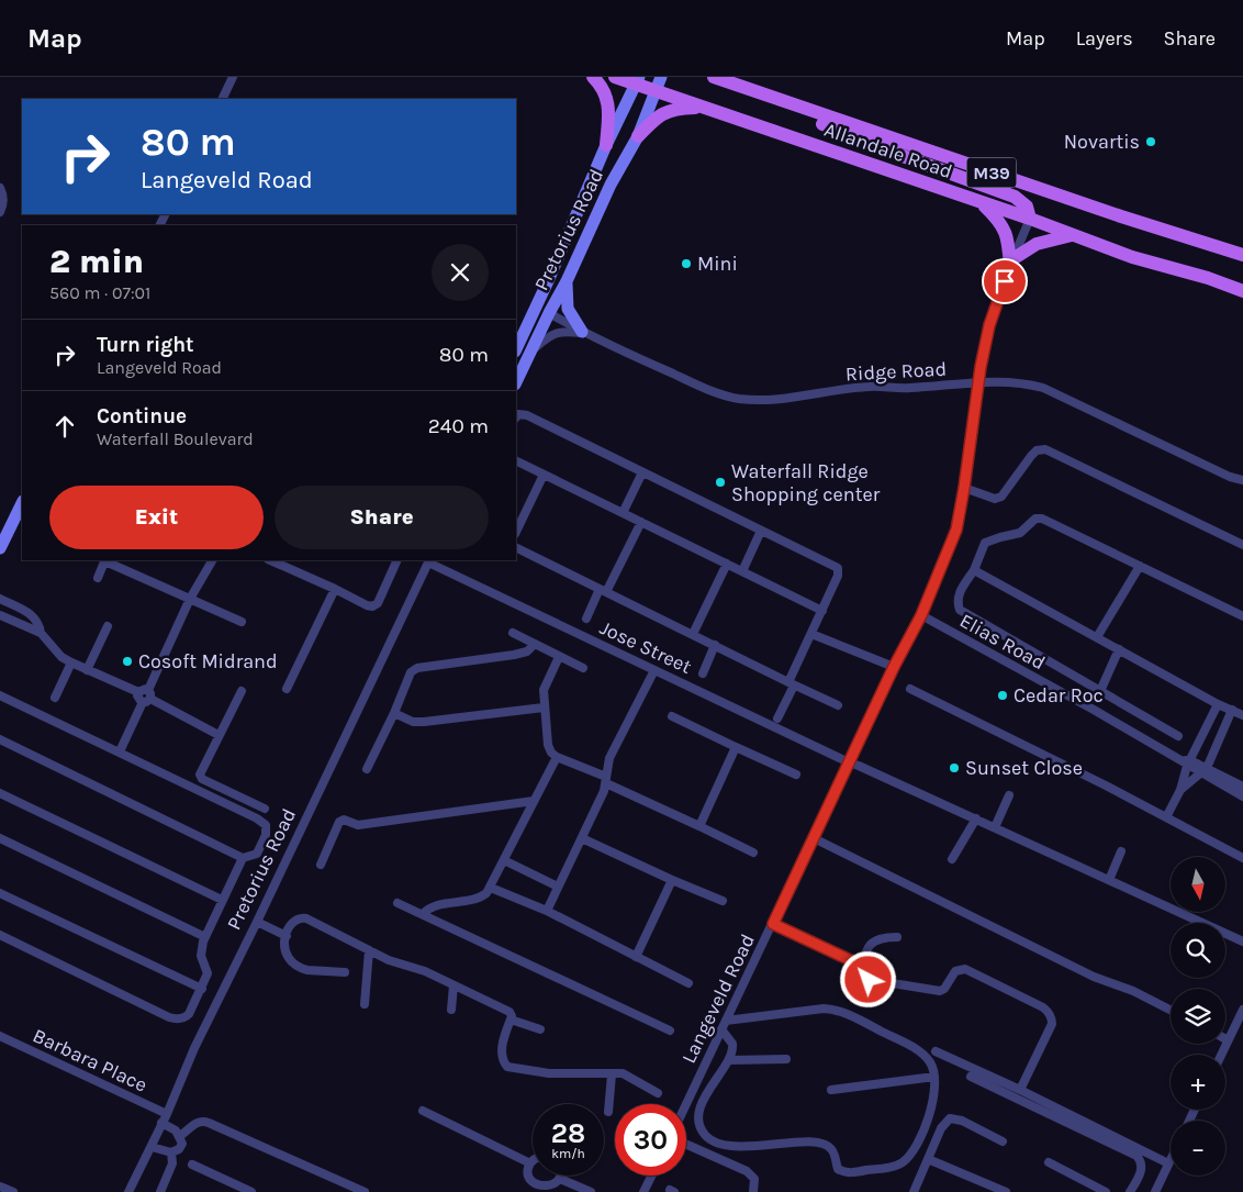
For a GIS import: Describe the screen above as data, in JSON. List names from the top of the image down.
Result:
{
  "streets": {
    "main road": ["Allandale Road", "M39"],
    "street": [
      "Pretorius Road",
      "Ridge Road",
      "Elias Road",
      "Jose Street",
      "Langeveld Road",
      "Barbara Place"
    ]
  },
  "crossings": [
    ["Allandale Road", "Pretorius Road"],
    ["Allandale Road", "Langeveld Road"],
    ["Pretorius Road", "Ridge Road"],
    ["Pretorius Road", "Jose Street"],
    ["Pretorius Road", "Barbara Place"],
    ["Ridge Road", "Langeveld Road"],
    ["Elias Road", "Langeveld Road"],
    ["Jose Street", "Langeveld Road"]
  ],
  "places": [
    "Novartis",
    "Mini",
    "Waterfall Ridge Shopping center",
    "Cosoft Midrand",
    "Cedar Roc",
    "Sunset Close"
  ],
  "north": "bottom",
  "page": {
    "header": "Map",
    "nav": ["Map", "Layers", "Share"],
    "turn": ["80 m", "Langeveld Road"],
    "heading": ["2 min", "560 m · 07:01"],
    "list": [
      {
        "name": "Turn right",
        "note": "Langeveld Road",
        "value": "80 m"
      },
      {
        "name": "Continue",
        "note": "Waterfall Boulevard",
        "value": "240 m"
      }
    ],
    "buttons": ["Exit", "Share"],
    "map_buttons": ["+", "−"],
    "speed": "28 km/h",
    "limit": "30"
  }
}
